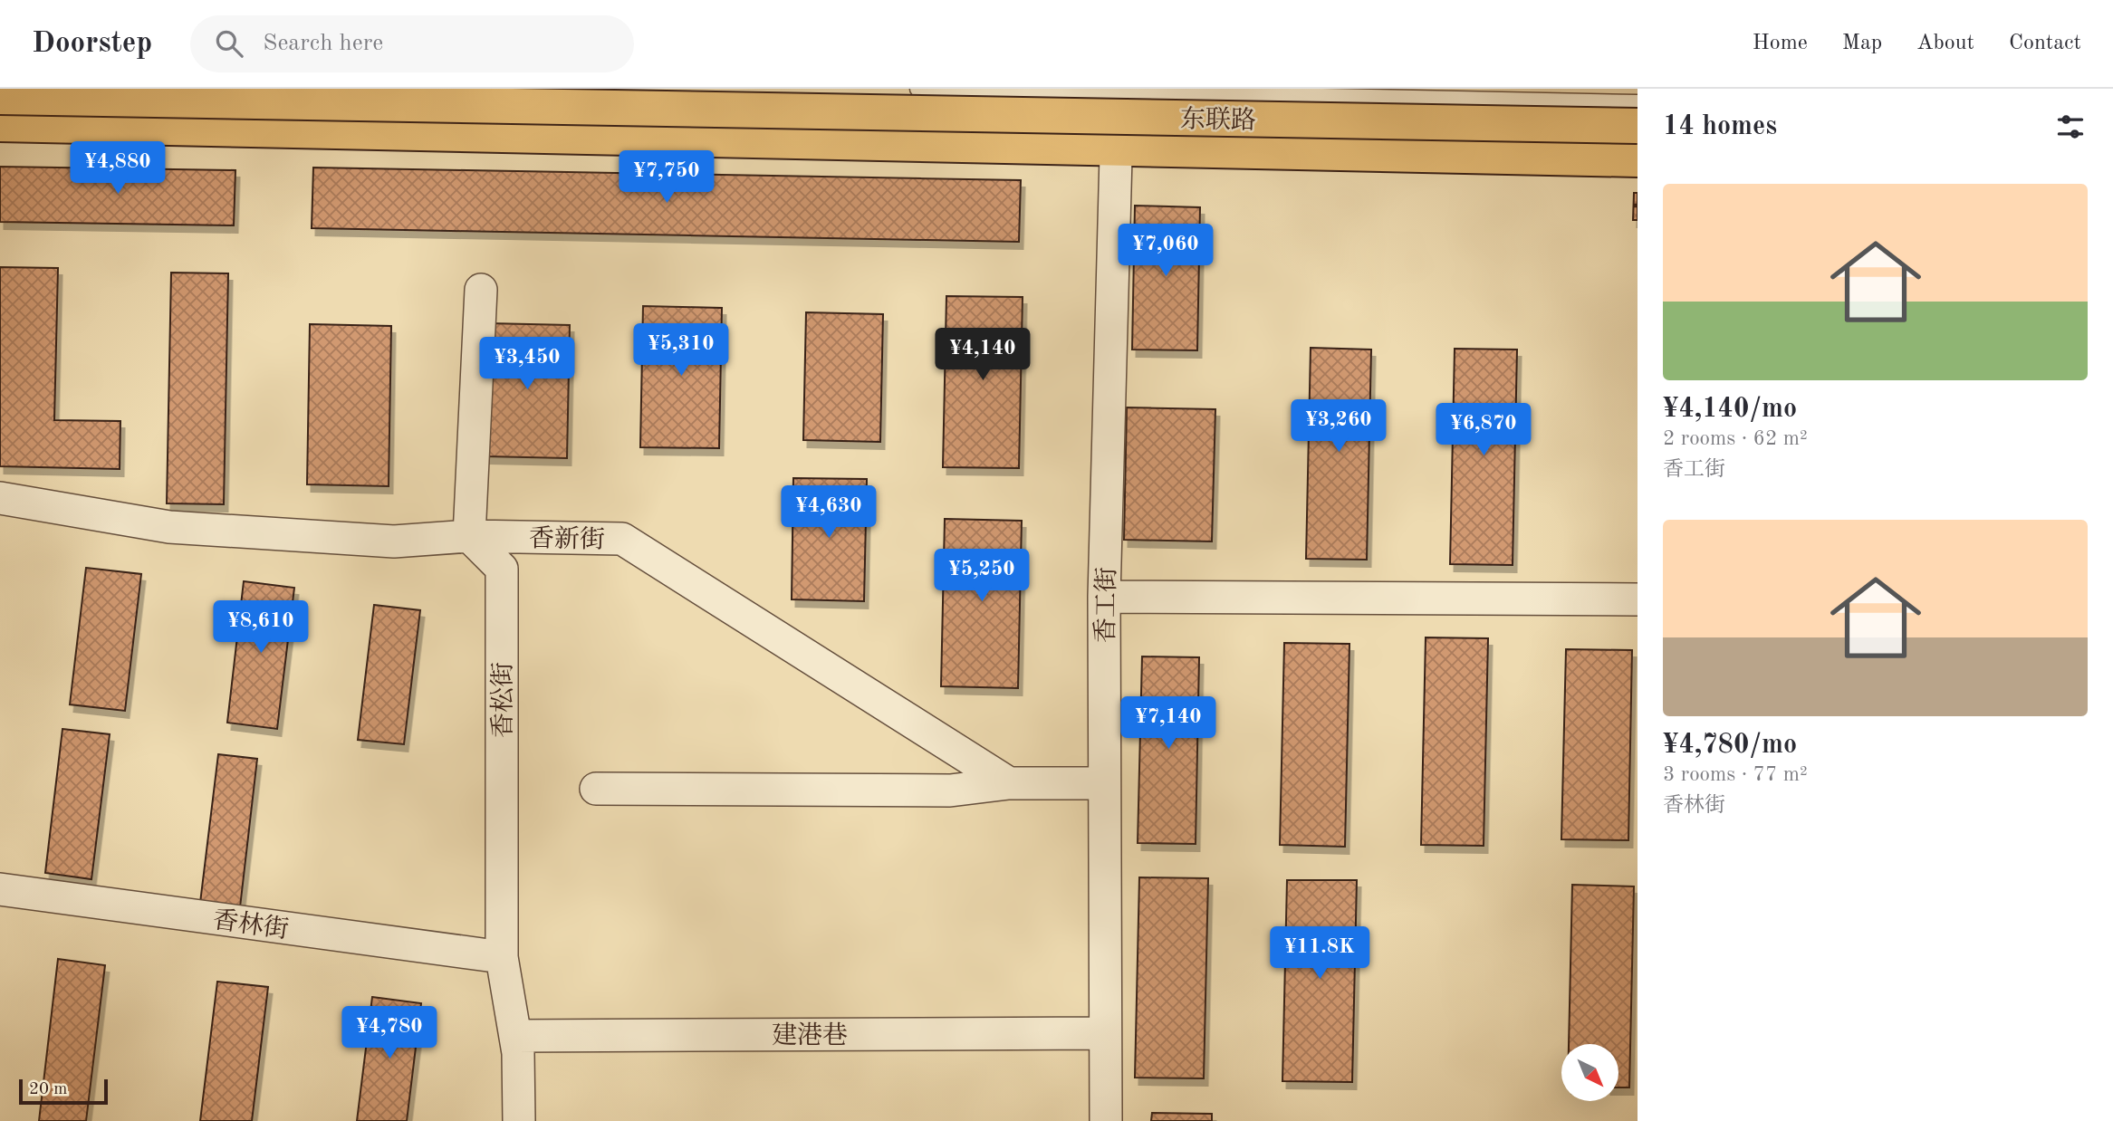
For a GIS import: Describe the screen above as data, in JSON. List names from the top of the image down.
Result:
{
  "streets": {
    "main road": ["东联路"],
    "street": [
      "香新街",
      "香工街",
      "香松街",
      "香林街",
      "建港巷"
    ]
  },
  "crossings": [
    ["香新街", "香松街"],
    ["香工街", "建港巷"],
    ["香松街", "香林街"],
    ["香松街", "建港巷"]
  ],
  "scale_bar": "20 m",
  "north": "bottom right",
  "page": {
    "header": "Doorstep",
    "search": "Search here",
    "nav": [
      "Home",
      "Map",
      "About",
      "Contact"
    ],
    "heading": "14 homes",
    "price": [
      "¥4,880",
      "¥7,750",
      "¥7,060",
      "¥5,310",
      "¥4,140",
      "¥3,450",
      "¥3,260",
      "¥6,870",
      "¥4,630",
      "¥5,250",
      "¥8,610",
      "¥7,140",
      "¥11.8K",
      "¥4,780"
    ],
    "list": [
      {
        "name": "¥4,140/mo",
        "note": "2 rooms · 62 m² · 香工街"
      },
      {
        "name": "¥4,780/mo",
        "note": "3 rooms · 77 m² · 香林街"
      }
    ],
    "scale": "20 m"
  }
}
